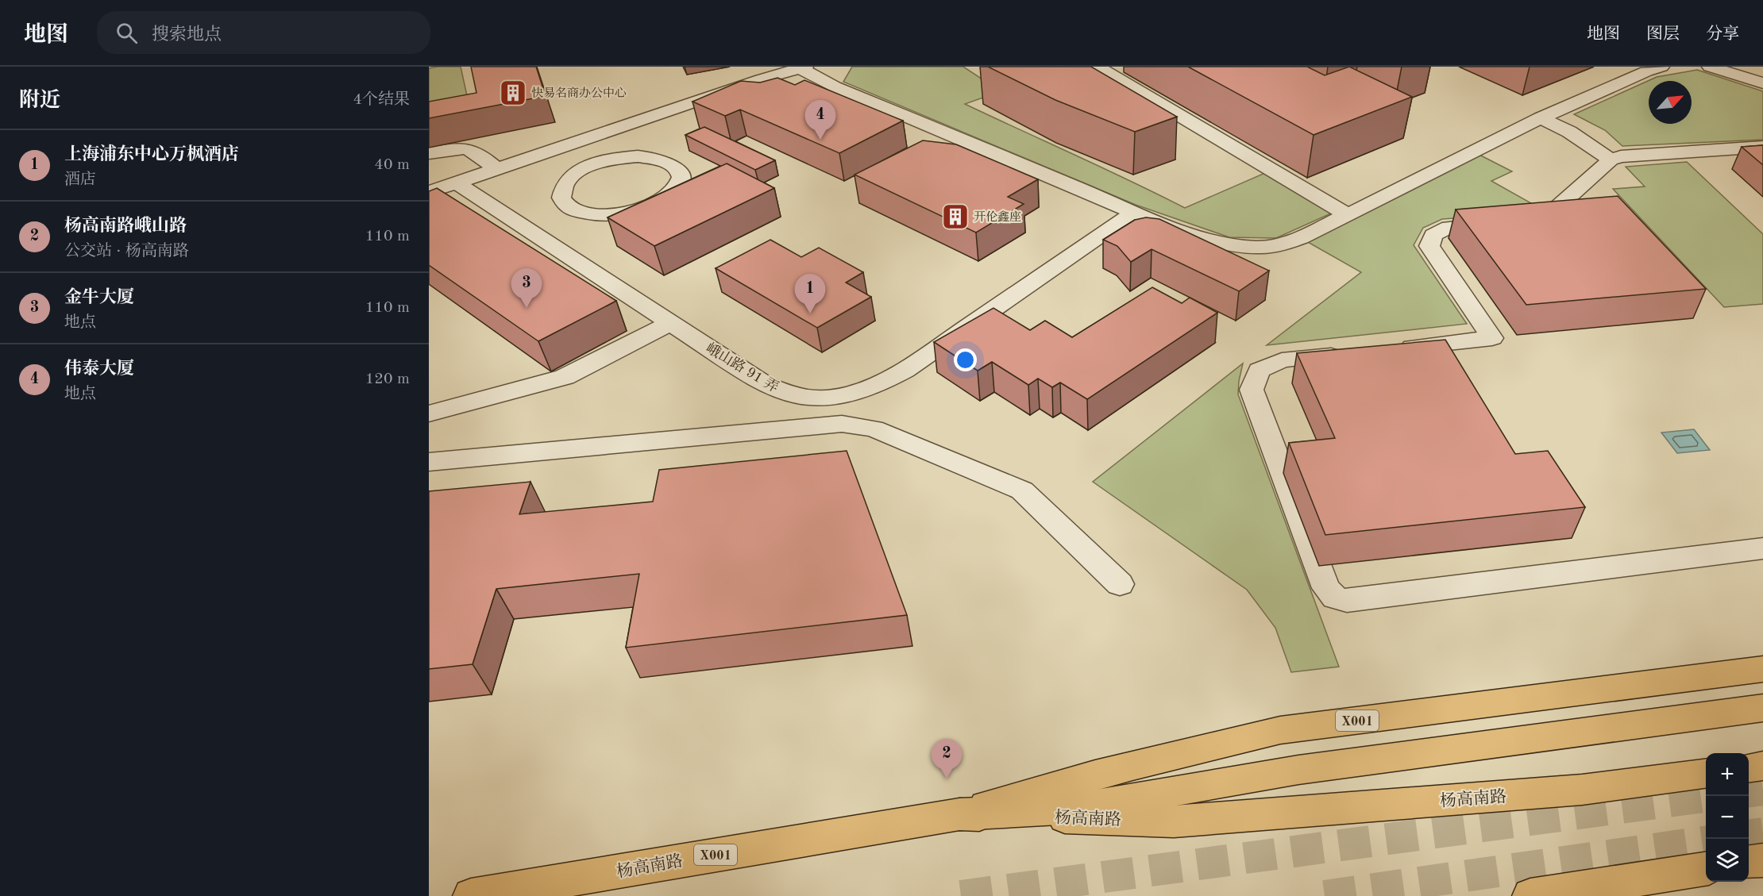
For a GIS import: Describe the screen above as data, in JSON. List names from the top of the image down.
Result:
{
  "streets": {
    "main road": ["X001", "杨高南路"],
    "street": ["峨山路 91 弄"]
  },
  "crossings": [
    ["X001", "杨高南路"]
  ],
  "places": {
    "building": ["快易名商办公中心", "开伦鑫座"]
  },
  "north": "top right",
  "page": {
    "header": "地图",
    "search": "搜索地点",
    "nav": ["地图", "图层", "分享"],
    "heading": ["附近", "4个结果"],
    "pins": [
      "4",
      "3",
      "1",
      "2"
    ],
    "list": [
      {
        "mark": "1",
        "name": "上海浦东中心万枫酒店",
        "note": "酒店",
        "value": "40 m"
      },
      {
        "mark": "2",
        "name": "杨高南路峨山路",
        "note": "公交站 · 杨高南路",
        "value": "110 m"
      },
      {
        "mark": "3",
        "name": "金牛大厦",
        "note": "地点",
        "value": "110 m"
      },
      {
        "mark": "4",
        "name": "伟泰大厦",
        "note": "地点",
        "value": "120 m"
      }
    ],
    "map_buttons": ["+", "−"]
  }
}
